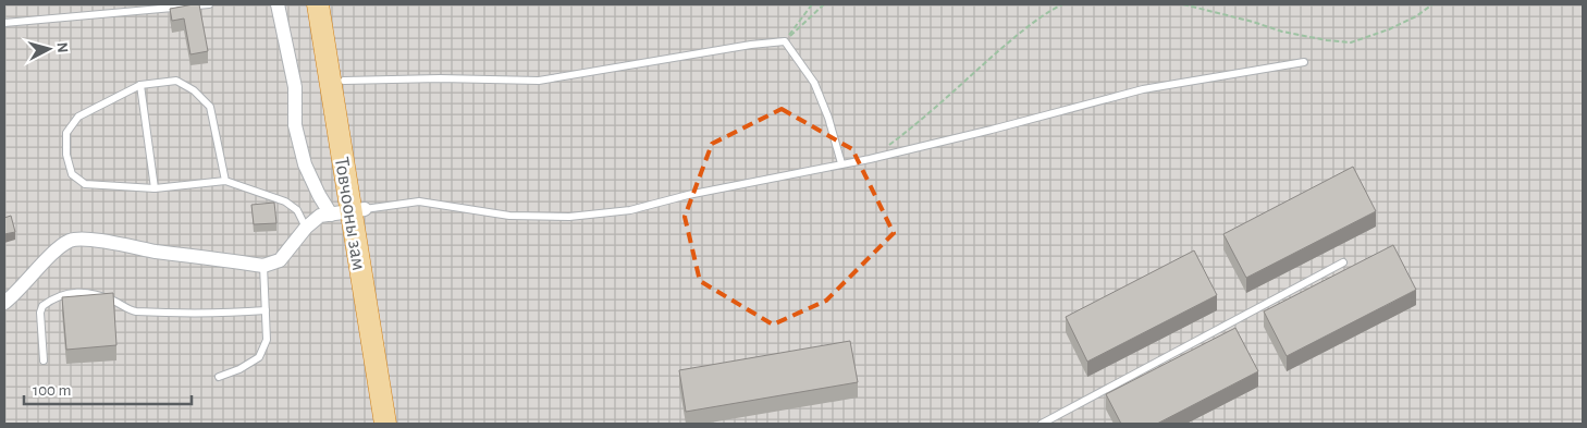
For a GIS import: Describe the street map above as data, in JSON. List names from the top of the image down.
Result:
{
  "streets": {
    "highway": ["Товчооны зам"]
  },
  "scale_bar": "100 m",
  "north": "right"
}
